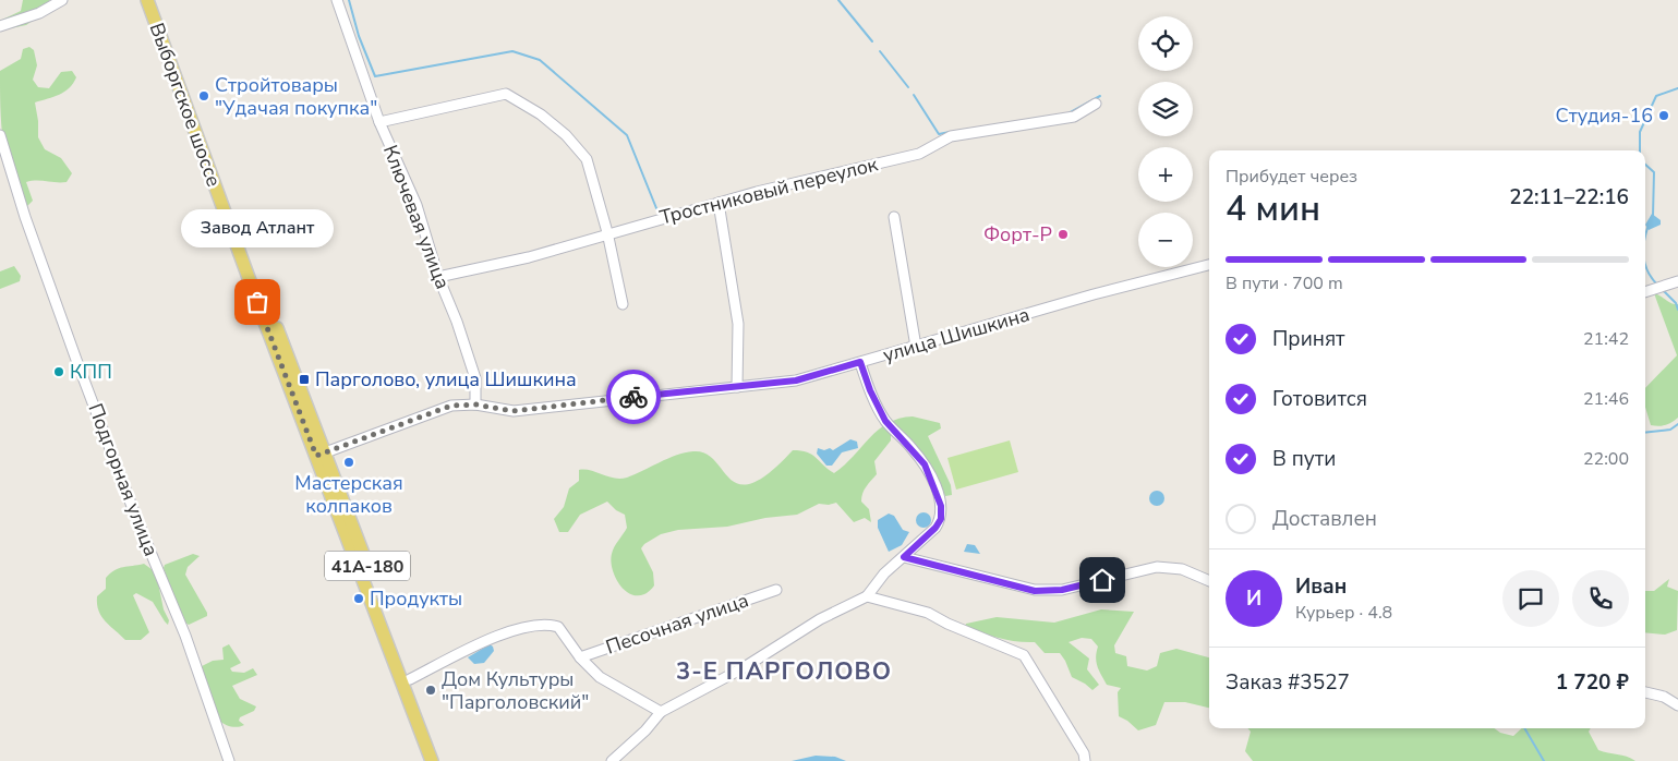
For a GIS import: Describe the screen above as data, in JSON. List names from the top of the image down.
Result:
{
  "streets": {
    "main road": ["Выборгское шоссе", "41А-180"],
    "street": [
      "Тростниковый переулок",
      "Ключевая улица",
      "улица Шишкина",
      "Подгорная улица",
      "Песочная улица"
    ]
  },
  "crossings": [
    ["Выборгское шоссе", "улица Шишкина"],
    ["Выборгское шоссе", "Песочная улица"],
    ["Тростниковый переулок", "Ключевая улица"],
    ["Ключевая улица", "улица Шишкина"]
  ],
  "districts": ["3-Е ПАРГОЛОВО"],
  "places": {
    "other": [
      "Cтройтовары \"Удачая покупка\"",
      "Студия-16",
      "Форт-Р",
      "Завод Атлант",
      "КПП",
      "Мастерская колпаков",
      "Продукты",
      "Дом Культуры \"Парголовский\""
    ],
    "transit": ["Парголово, улица Шишкина"]
  },
  "page": {
    "map_buttons": ["+", "−"],
    "heading": ["4 мин", "Прибудет через", "22:11–22:16"],
    "panel": [
      "Иван",
      "Курьер · 4.8",
      "Заказ #3527",
      "1 720 ₽"
    ],
    "bubble": "Завод Атлант",
    "bar": "В пути · 700 m",
    "list": [
      ["Принят", "21:42"],
      ["Готовится", "21:46"],
      ["В пути", "22:00"],
      "Доставлен"
    ],
    "round": "И"
  }
}
